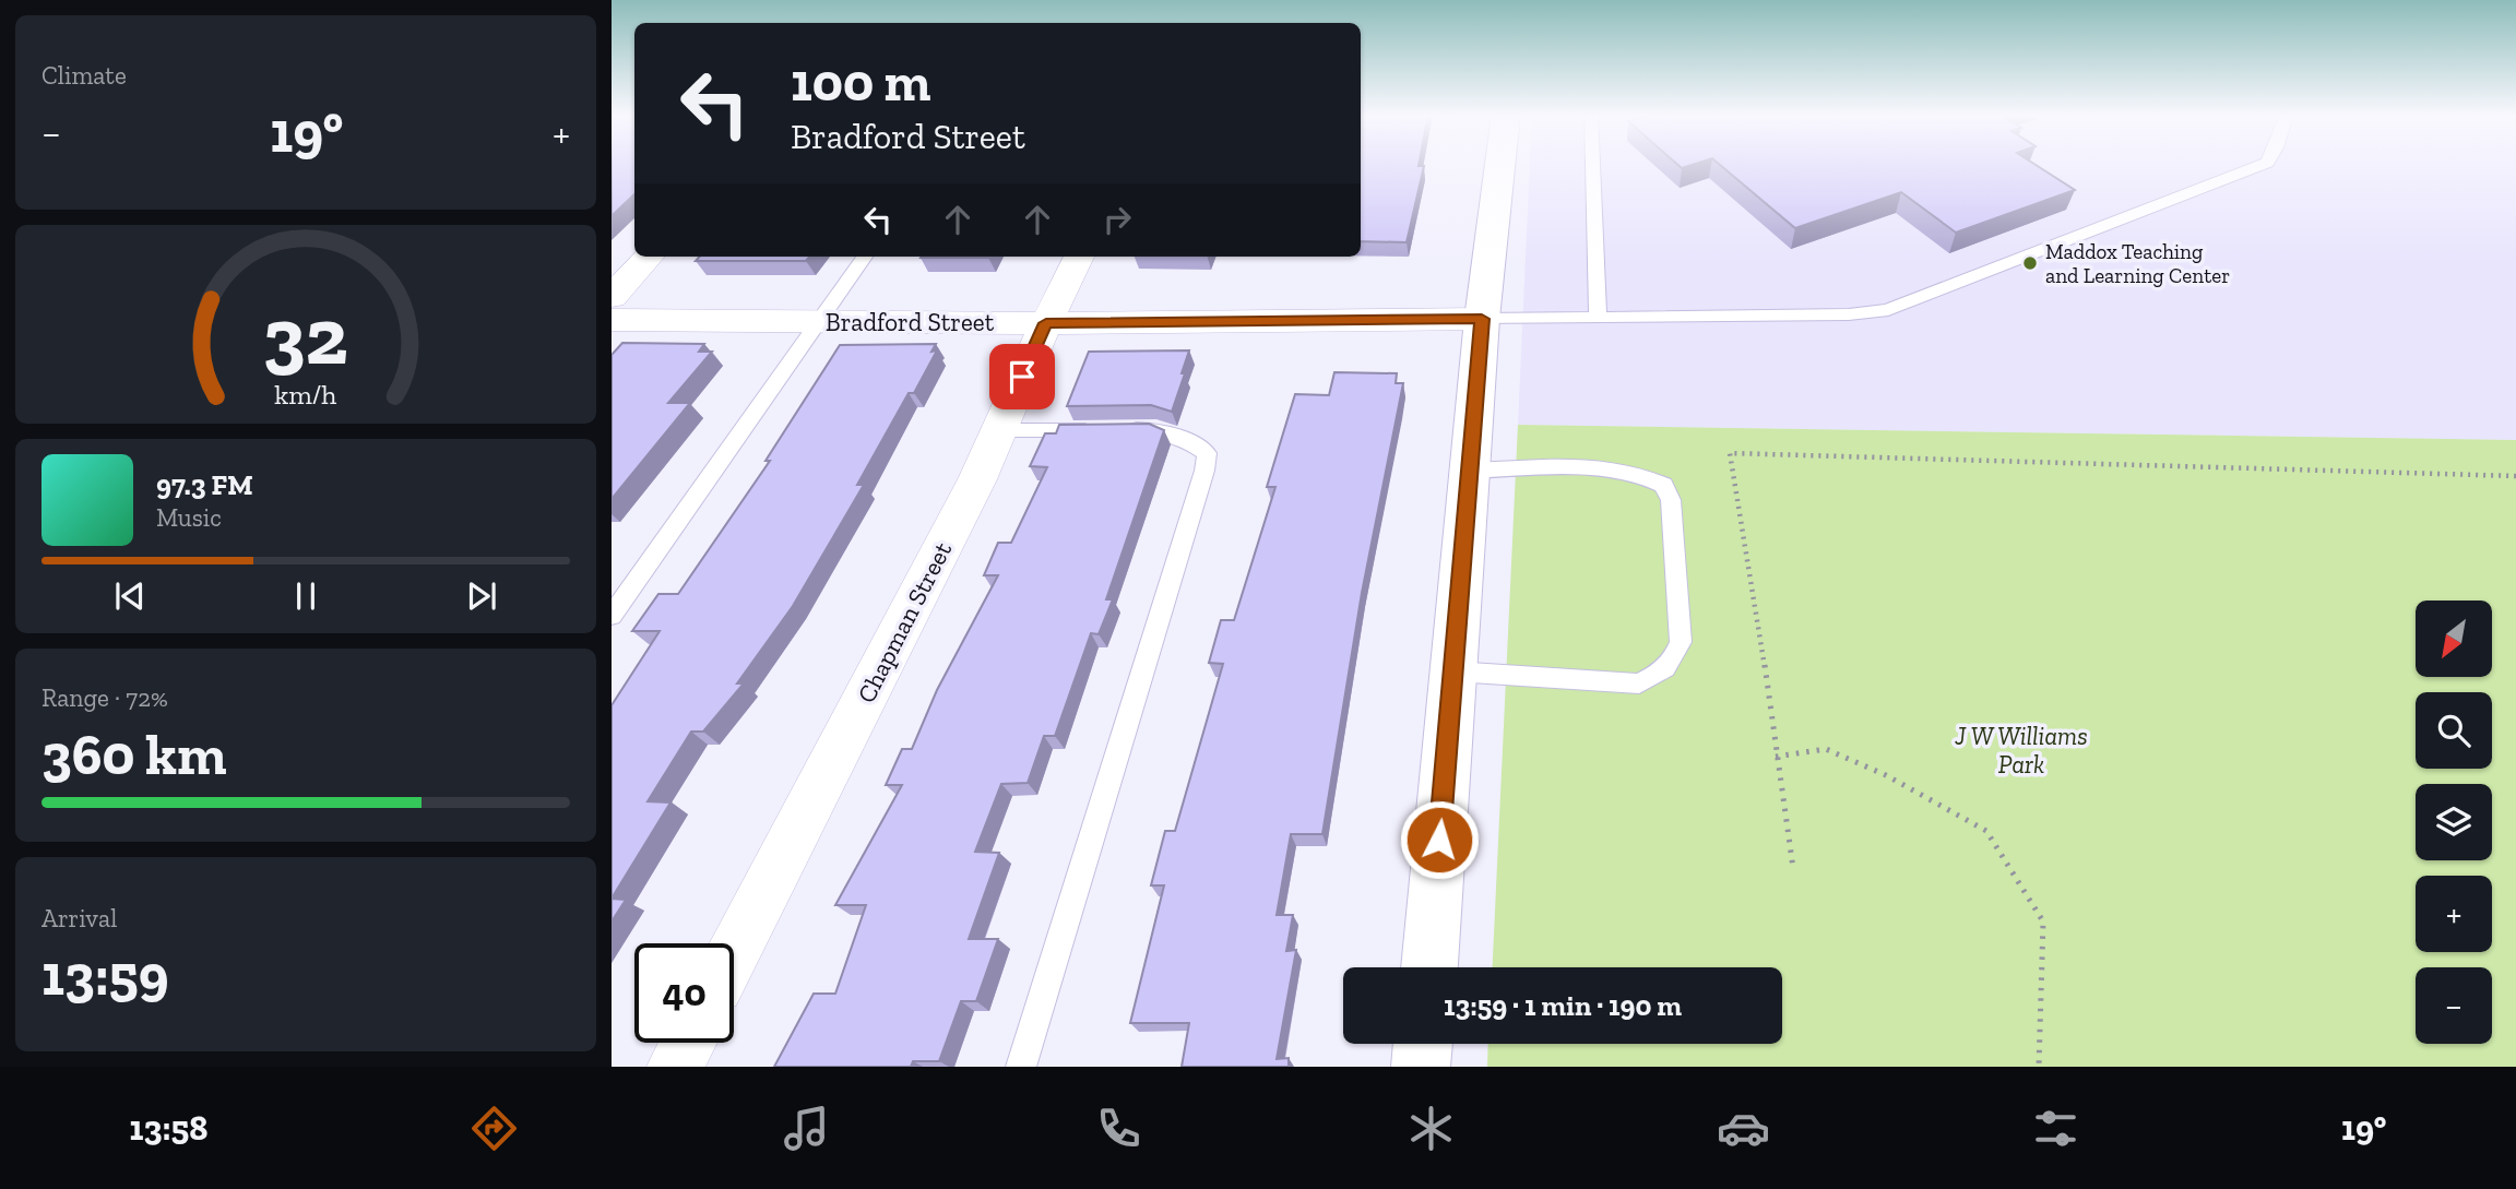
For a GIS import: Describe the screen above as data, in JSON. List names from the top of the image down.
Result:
{
  "streets": {
    "street": ["Bradford Street", "Chapman Street"]
  },
  "crossings": [
    ["Bradford Street", "Chapman Street"]
  ],
  "parks": ["J W Williams Park"],
  "places": ["Maddox Teaching and Learning Center"],
  "north": "bottom left",
  "page": {
    "tile": [
      "Climate",
      ["Range · 72%", "360 km"],
      ["Arrival", "13:59"]
    ],
    "turn": ["100 m", "Bradford Street"],
    "heat": ["−", "19°", "+"],
    "song": ["97.3 FM", "Music"],
    "map_buttons": ["+", "−"],
    "limit": "40",
    "trip": "13:59 · 1 min · 190 m",
    "tabs": ["13:58", "19°"],
    "gauge": ["32", "km/h"]
  }
}
